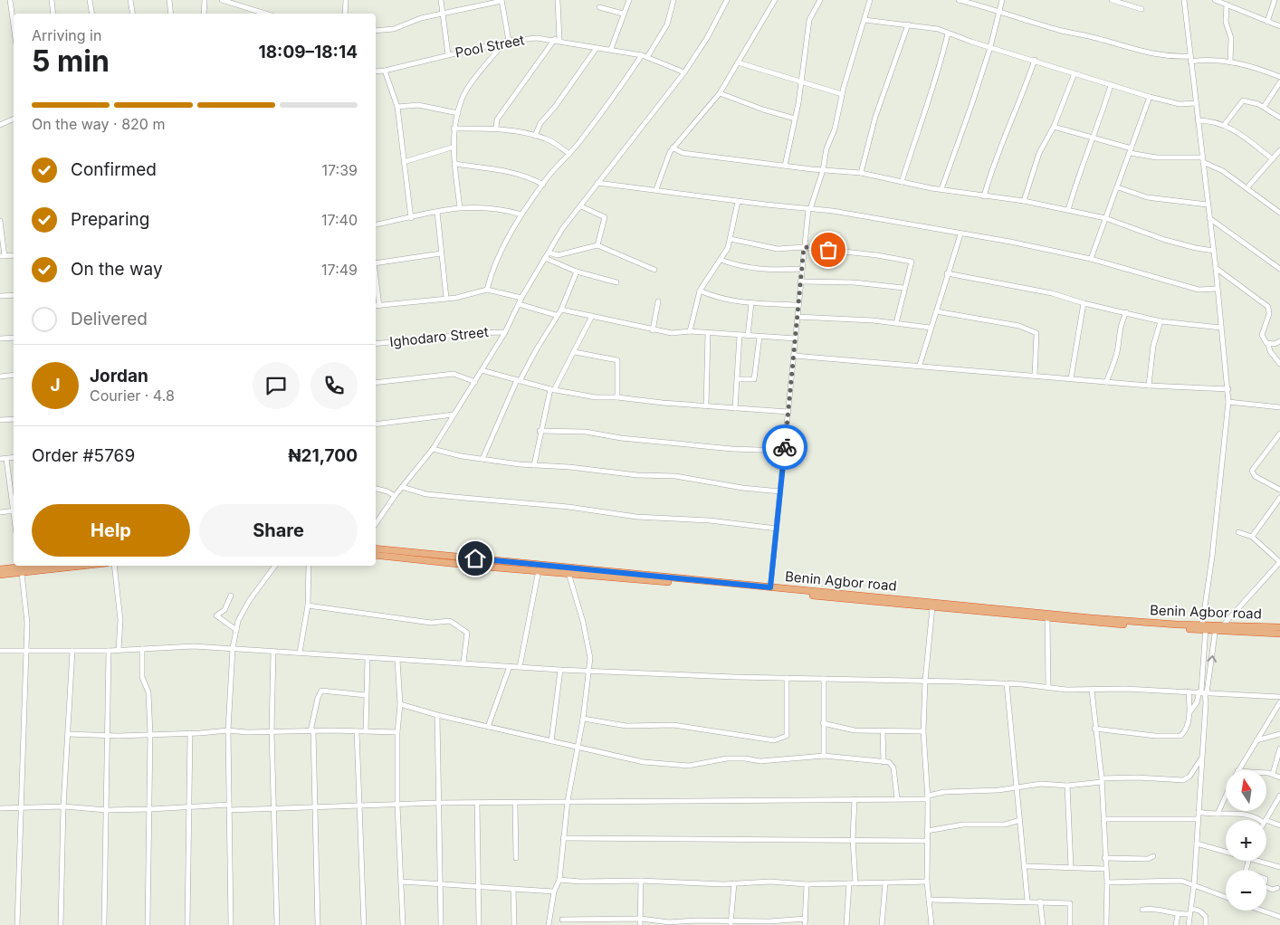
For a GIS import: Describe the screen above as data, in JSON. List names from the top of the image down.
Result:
{
  "streets": {
    "highway": ["Benin Agbor road"],
    "street": ["Pool Street", "Ighodaro Street"]
  },
  "north": "top",
  "page": {
    "heading": ["5 min", "Arriving in", "18:09–18:14"],
    "panel": [
      "Jordan",
      "Courier · 4.8",
      "Order #5769",
      "₦21,700"
    ],
    "bar": "On the way · 820 m",
    "list": [
      ["Confirmed", "17:39"],
      ["Preparing", "17:40"],
      ["On the way", "17:49"],
      "Delivered"
    ],
    "round": "J",
    "buttons": ["Help", "Share"],
    "map_buttons": ["+", "−"]
  }
}
